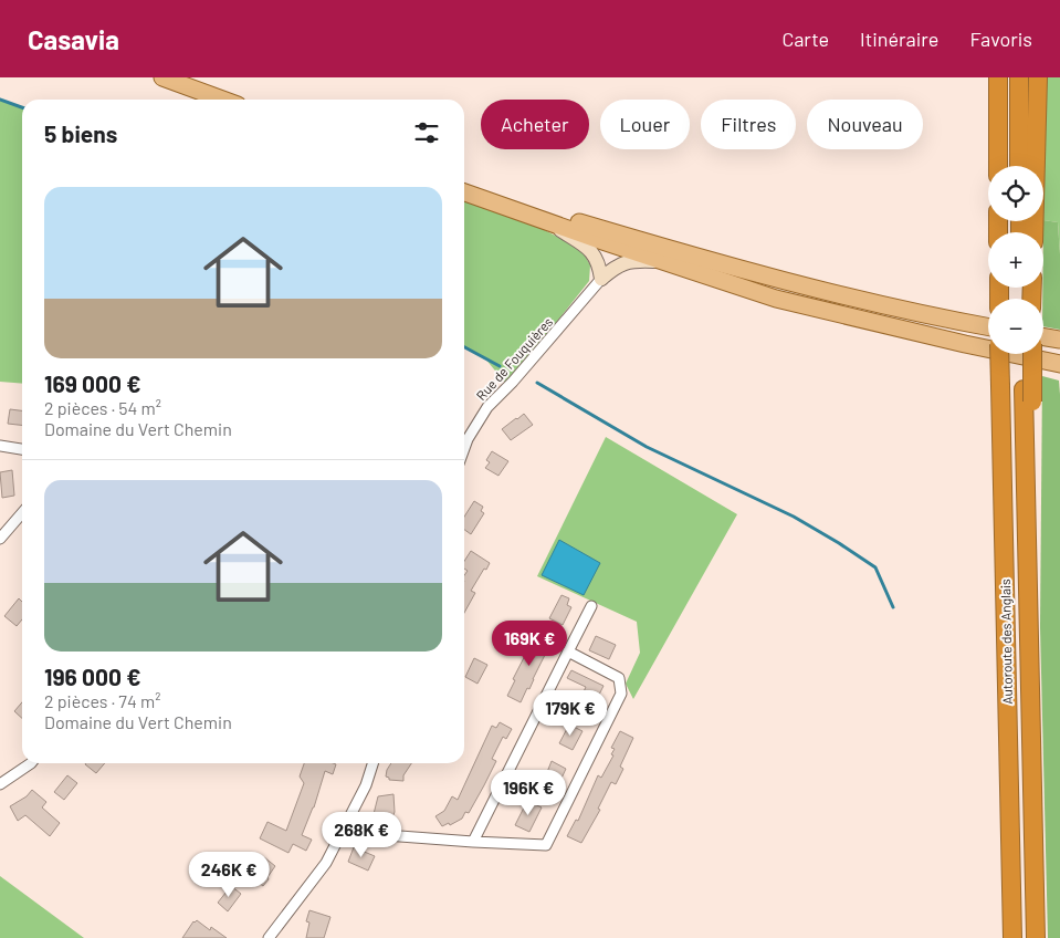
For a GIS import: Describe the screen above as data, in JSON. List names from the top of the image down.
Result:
{
  "streets": {
    "highway": ["Autoroute des Anglais"],
    "street": ["Rue de Fouquières"]
  },
  "page": {
    "header": "Casavia",
    "nav": ["Carte", "Itinéraire", "Favoris"],
    "chip": [
      "Acheter",
      "Louer",
      "Filtres",
      "Nouveau"
    ],
    "heading": "5 biens",
    "map_buttons": ["+", "−"],
    "list": [
      {
        "name": "169 000 €",
        "note": "2 pièces · 54 m² · Domaine du Vert Chemin"
      },
      {
        "name": "196 000 €",
        "note": "2 pièces · 74 m² · Domaine du Vert Chemin"
      }
    ],
    "price": [
      "169K €",
      "179K €",
      "196K €",
      "268K €",
      "246K €"
    ]
  }
}
